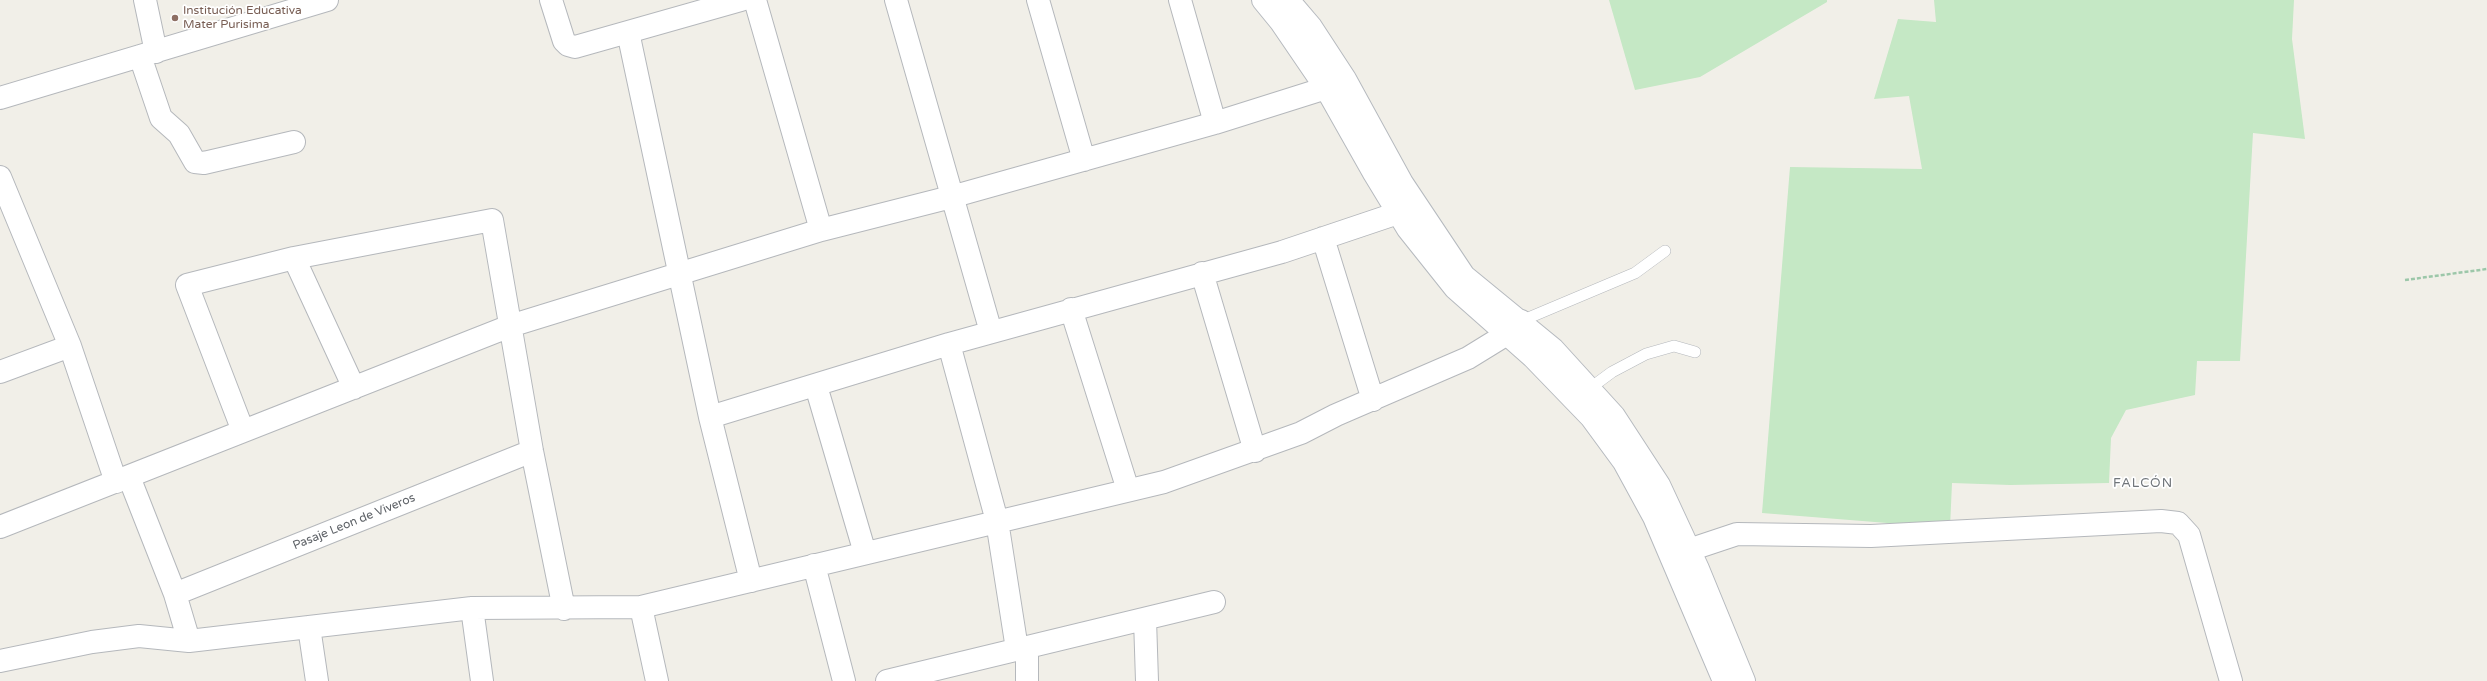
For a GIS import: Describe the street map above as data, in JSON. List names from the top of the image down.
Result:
{
  "streets": {
    "street": ["Pasaje Leon de Viveros"]
  },
  "districts": ["FALCÓN"],
  "places": ["Institución Educativa Mater Purisima"]
}
